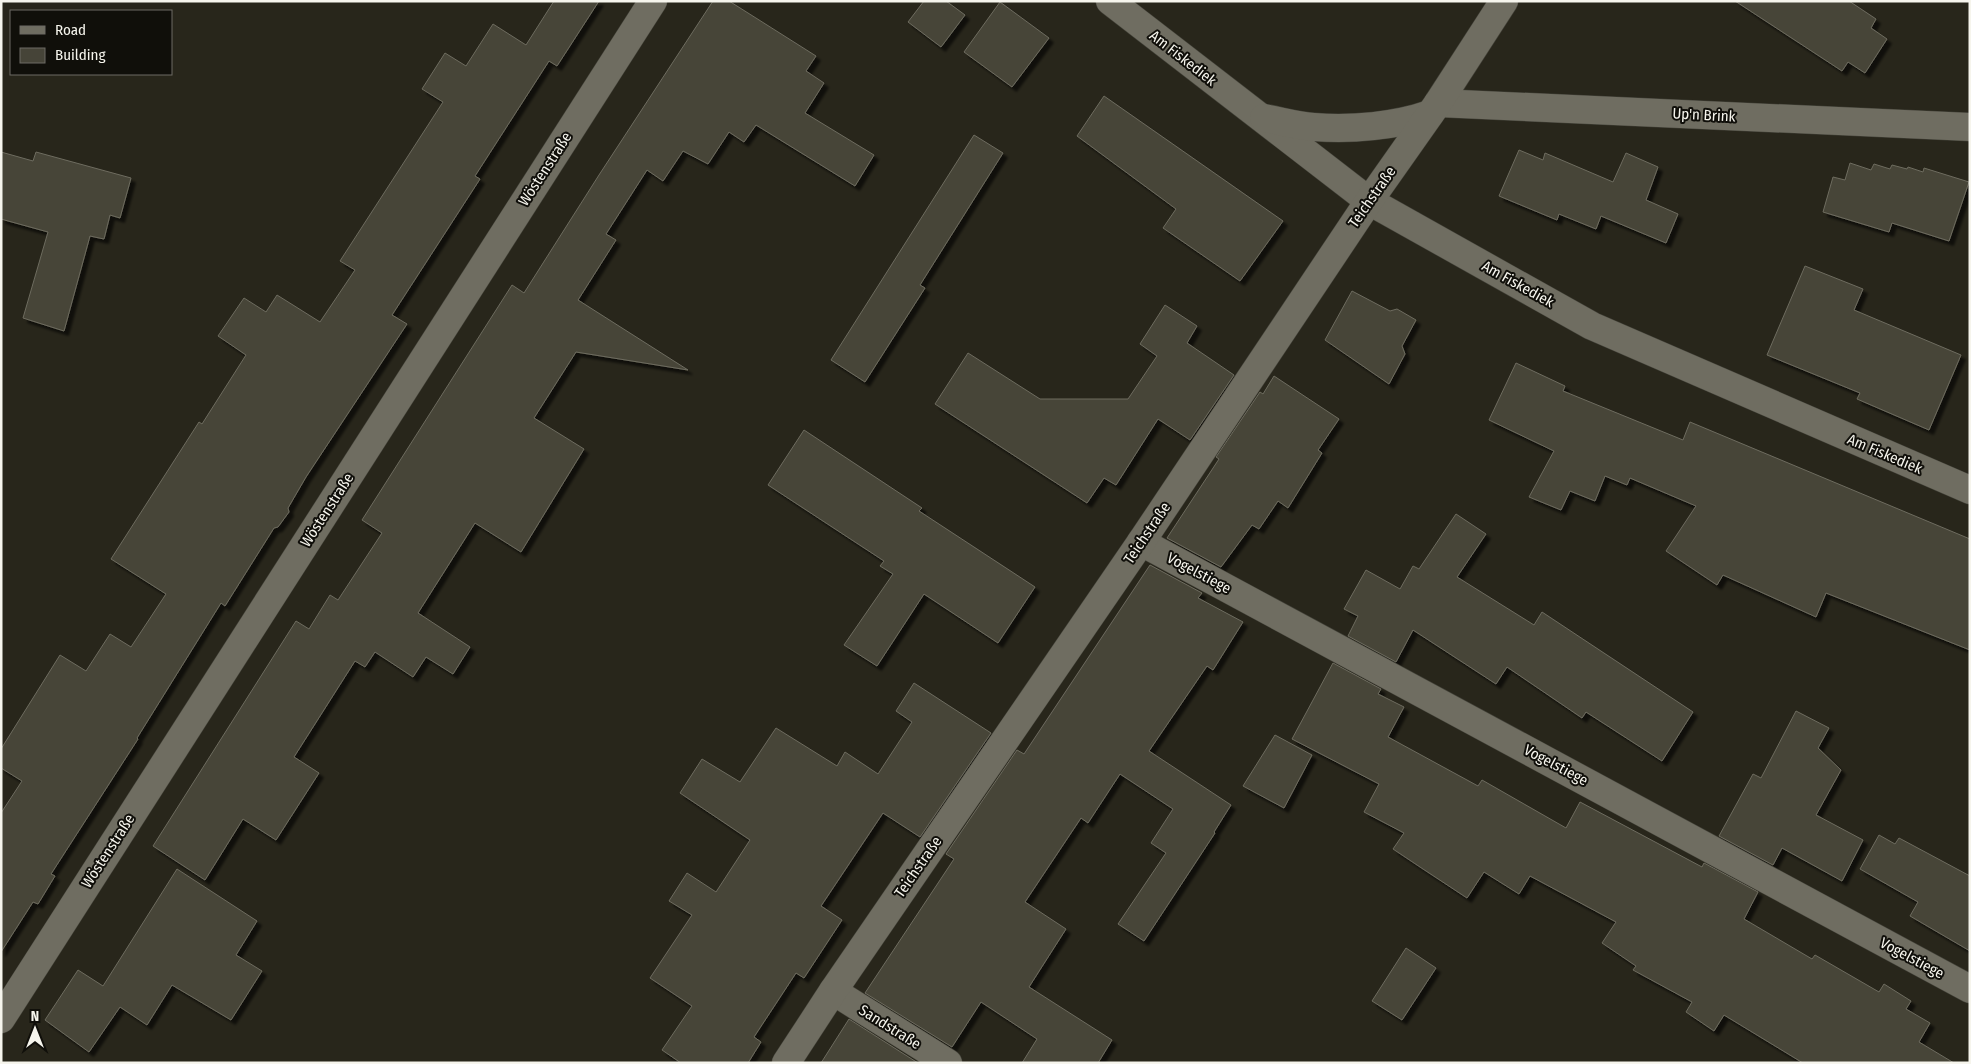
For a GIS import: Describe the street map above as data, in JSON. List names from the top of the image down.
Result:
{
  "streets": {
    "street": [
      "Am Fiskediek",
      "Up'n Brink",
      "Wöstenstraße",
      "Teichstraße",
      "Vogelstiege",
      "Sandstraße"
    ]
  },
  "crossings": [
    ["Am Fiskediek", "Up'n Brink"],
    ["Am Fiskediek", "Teichstraße"],
    ["Up'n Brink", "Teichstraße"],
    ["Teichstraße", "Vogelstiege"],
    ["Teichstraße", "Sandstraße"]
  ],
  "legend": ["Road", "Building"],
  "north": "top"
}
